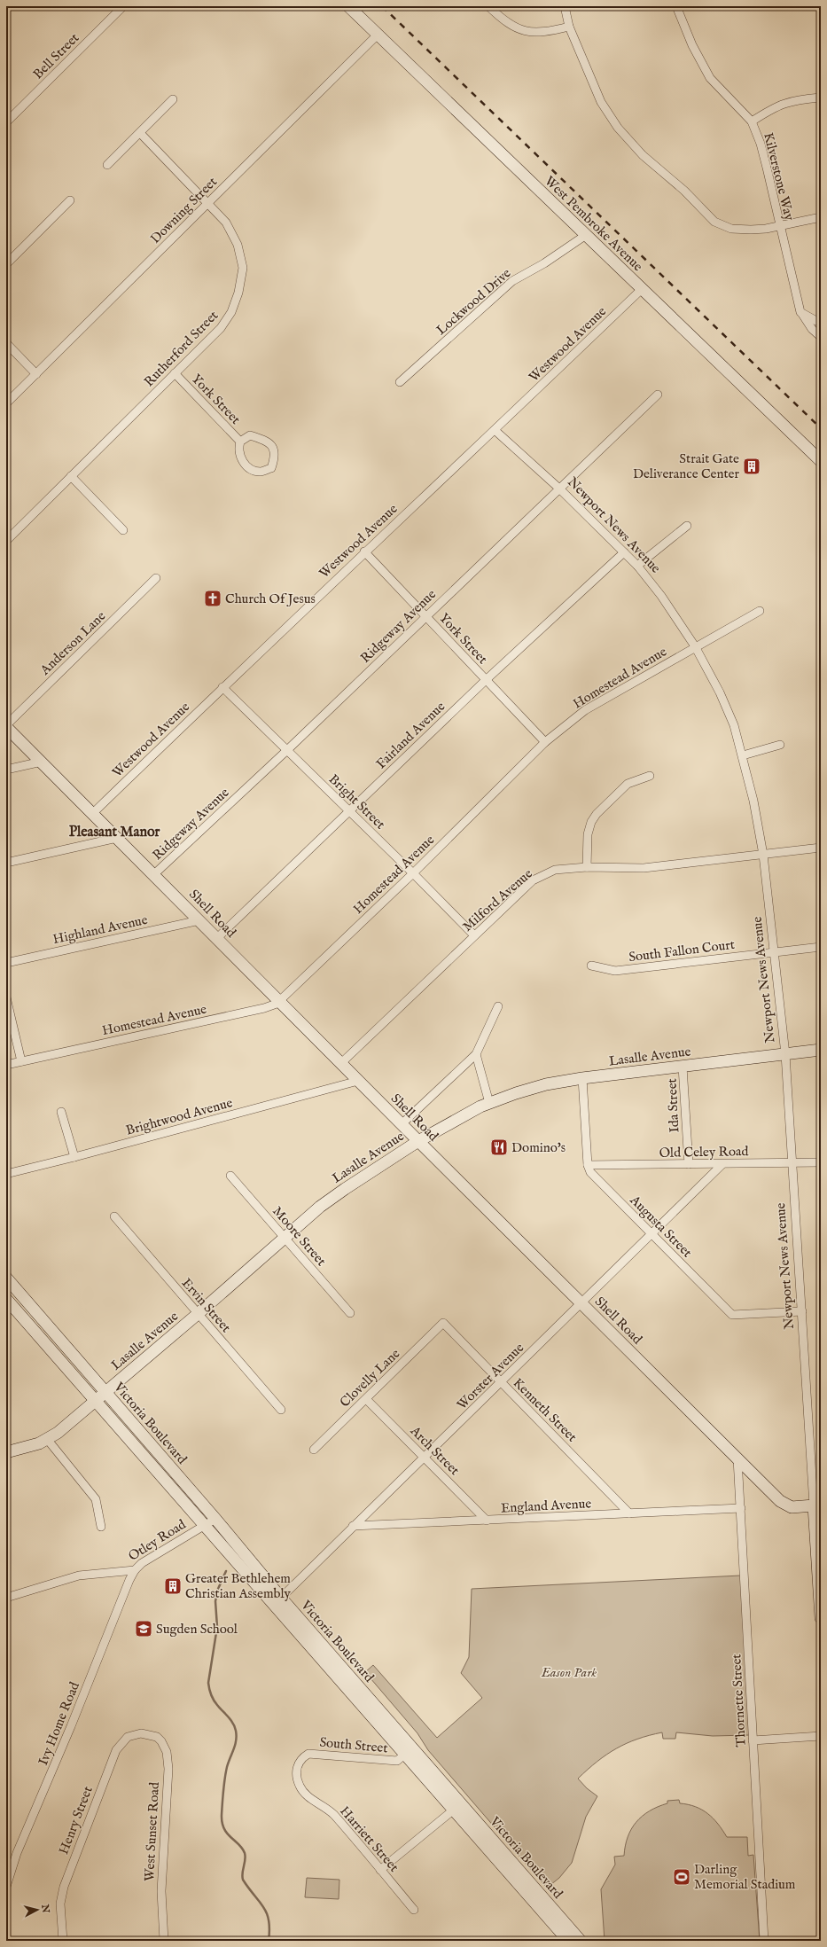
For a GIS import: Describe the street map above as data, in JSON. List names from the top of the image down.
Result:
{
  "streets": {
    "main road": [
      "West Pembroke Avenue",
      "Newport News Avenue",
      "Shell Road",
      "Lasalle Avenue",
      "Victoria Boulevard"
    ],
    "street": [
      "Bell Street",
      "Kilverstone Way",
      "Downing Street",
      "Lockwood Drive",
      "Westwood Avenue",
      "Rutherford Street",
      "York Street",
      "Ridgeway Avenue",
      "Anderson Lane",
      "Homestead Avenue",
      "Fairland Avenue",
      "Bright Street",
      "Milford Avenue",
      "Highland Avenue",
      "South Fallon Court",
      "Ida Street",
      "Brightwood Avenue",
      "Old Celey Road",
      "Augusta Street",
      "Moore Street",
      "Ervin Street",
      "Worster Avenue",
      "Clovelly Lane",
      "Kenneth Street",
      "Arch Street",
      "England Avenue",
      "Otley Road",
      "Thornette Street",
      "Ivy Home Road",
      "South Street",
      "Henry Street",
      "West Sunset Road",
      "Harriett Street"
    ]
  },
  "crossings": [
    ["Downing Street", "West Pembroke Avenue"],
    ["Downing Street", "Rutherford Street"],
    ["West Pembroke Avenue", "Lockwood Drive"],
    ["West Pembroke Avenue", "Westwood Avenue"],
    ["Westwood Avenue", "York Street"],
    ["Westwood Avenue", "Newport News Avenue"],
    ["Westwood Avenue", "Bright Street"],
    ["Westwood Avenue", "Shell Road"],
    ["Rutherford Street", "York Street"],
    ["York Street", "Ridgeway Avenue"],
    ["York Street", "Homestead Avenue"],
    ["York Street", "Fairland Avenue"],
    ["Newport News Avenue", "Ridgeway Avenue"],
    ["Newport News Avenue", "Homestead Avenue"],
    ["Newport News Avenue", "Fairland Avenue"],
    ["Newport News Avenue", "Milford Avenue"],
    ["Newport News Avenue", "Shell Road"],
    ["Newport News Avenue", "South Fallon Court"],
    ["Newport News Avenue", "Lasalle Avenue"],
    ["Newport News Avenue", "Old Celey Road"],
    ["Newport News Avenue", "Augusta Street"],
    ["Ridgeway Avenue", "Bright Street"],
    ["Ridgeway Avenue", "Shell Road"],
    ["Anderson Lane", "Shell Road"],
    ["Homestead Avenue", "Bright Street"],
    ["Homestead Avenue", "Shell Road"],
    ["Fairland Avenue", "Bright Street"],
    ["Fairland Avenue", "Shell Road"],
    ["Bright Street", "Milford Avenue"],
    ["Milford Avenue", "Shell Road"],
    ["Shell Road", "Highland Avenue"],
    ["Shell Road", "Lasalle Avenue"],
    ["Shell Road", "Brightwood Avenue"],
    ["Shell Road", "Worster Avenue"],
    ["Shell Road", "Thornette Street"],
    ["Lasalle Avenue", "Ida Street"],
    ["Lasalle Avenue", "Moore Street"],
    ["Lasalle Avenue", "Ervin Street"],
    ["Lasalle Avenue", "Victoria Boulevard"],
    ["Ida Street", "Old Celey Road"],
    ["Old Celey Road", "Augusta Street"],
    ["Old Celey Road", "Worster Avenue"],
    ["Augusta Street", "Worster Avenue"],
    ["Worster Avenue", "Kenneth Street"],
    ["Worster Avenue", "Victoria Boulevard"],
    ["Worster Avenue", "Arch Street"],
    ["Worster Avenue", "England Avenue"],
    ["Clovelly Lane", "Kenneth Street"],
    ["Clovelly Lane", "Arch Street"],
    ["Kenneth Street", "England Avenue"],
    ["Victoria Boulevard", "Otley Road"],
    ["Victoria Boulevard", "South Street"],
    ["Arch Street", "England Avenue"],
    ["England Avenue", "Thornette Street"],
    ["Otley Road", "Ivy Home Road"],
    ["South Street", "Harriett Street"],
    ["Henry Street", "West Sunset Road"]
  ],
  "districts": ["Pleasant Manor"],
  "parks": ["Eason Park"],
  "places": {
    "building": ["Strait Gate Deliverance Center", "Greater Bethlehem Christian Assembly"],
    "church": ["Church Of Jesus"],
    "restaurant": ["Domino's"],
    "school or university": ["Sugden School"],
    "sports": ["Darling Memorial Stadium"]
  },
  "north": "right"
}
